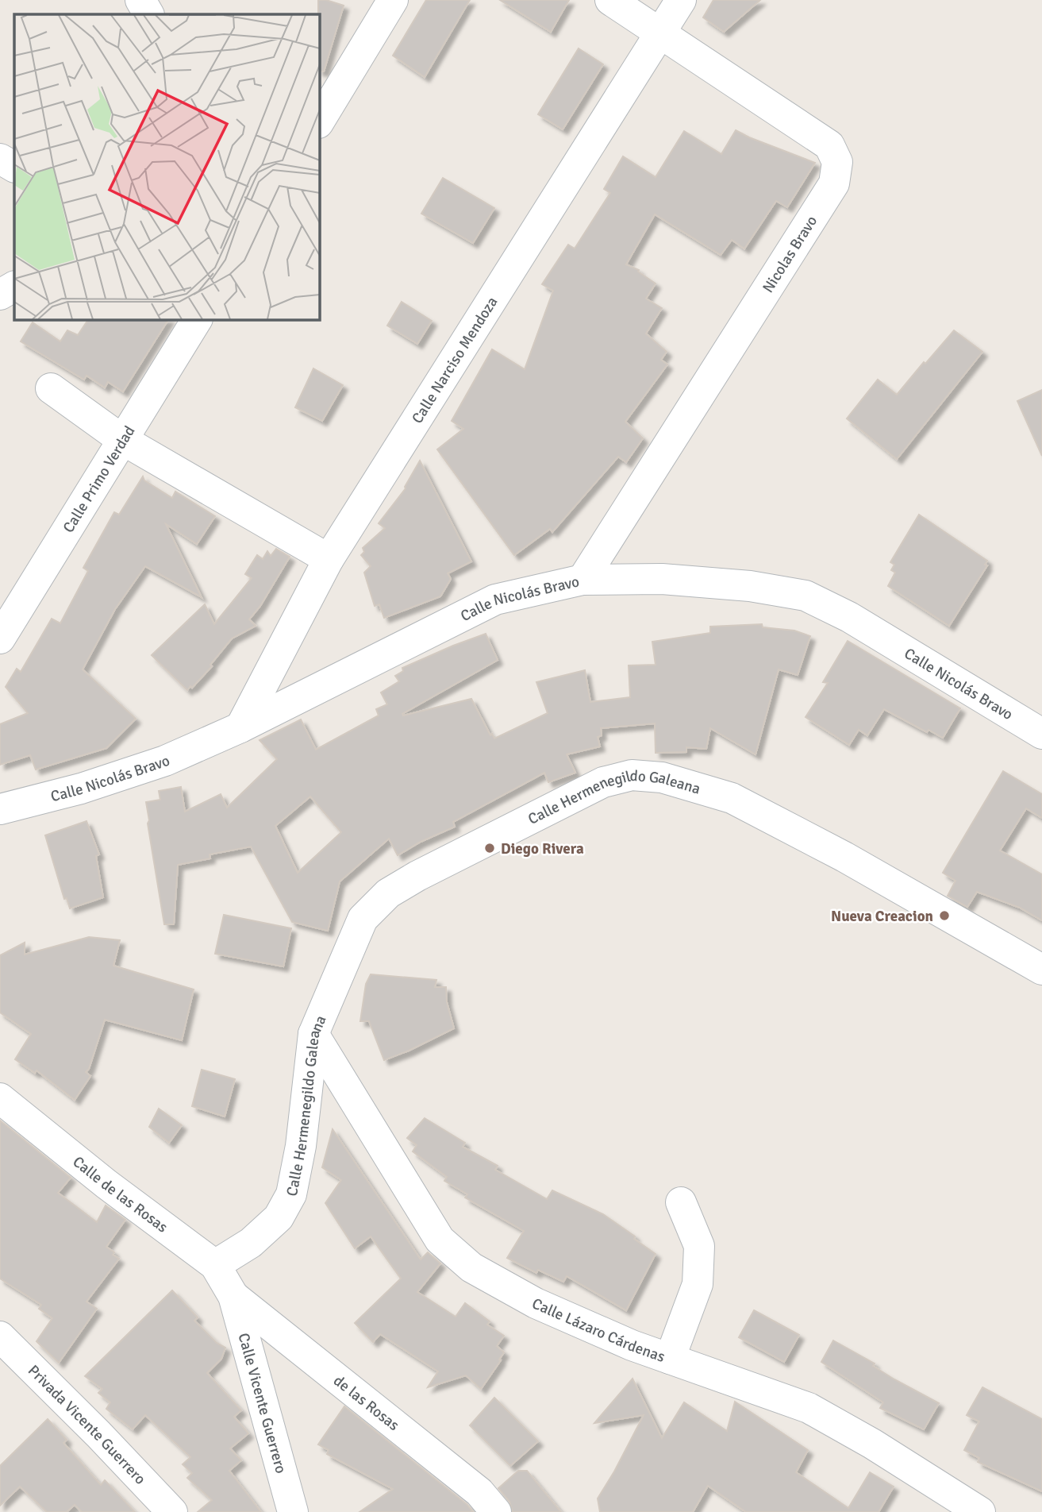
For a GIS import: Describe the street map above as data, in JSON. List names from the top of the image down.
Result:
{
  "streets": {
    "street": [
      "Nicolas Bravo",
      "Calle Narciso Mendoza",
      "Calle Primo Verdad",
      "Calle Nicolás Bravo",
      "Calle Hermenegildo Galeana",
      "Calle de las Rosas",
      "Calle Lázaro Cárdenas",
      "de las Rosas",
      "Calle Vicente Guerrero",
      "Privada Vicente Guerrero"
    ]
  },
  "crossings": [
    ["Nicolas Bravo", "Calle Narciso Mendoza"],
    ["Nicolas Bravo", "Calle Nicolás Bravo"],
    ["Calle Narciso Mendoza", "Calle Nicolás Bravo"],
    ["Calle Hermenegildo Galeana", "Calle de las Rosas"],
    ["Calle Hermenegildo Galeana", "Calle Lázaro Cárdenas"],
    ["Calle de las Rosas", "de las Rosas"],
    ["Calle de las Rosas", "Calle Vicente Guerrero"],
    ["de las Rosas", "Calle Vicente Guerrero"]
  ],
  "places": ["Diego Rivera", "Nueva Creacion"]
}
